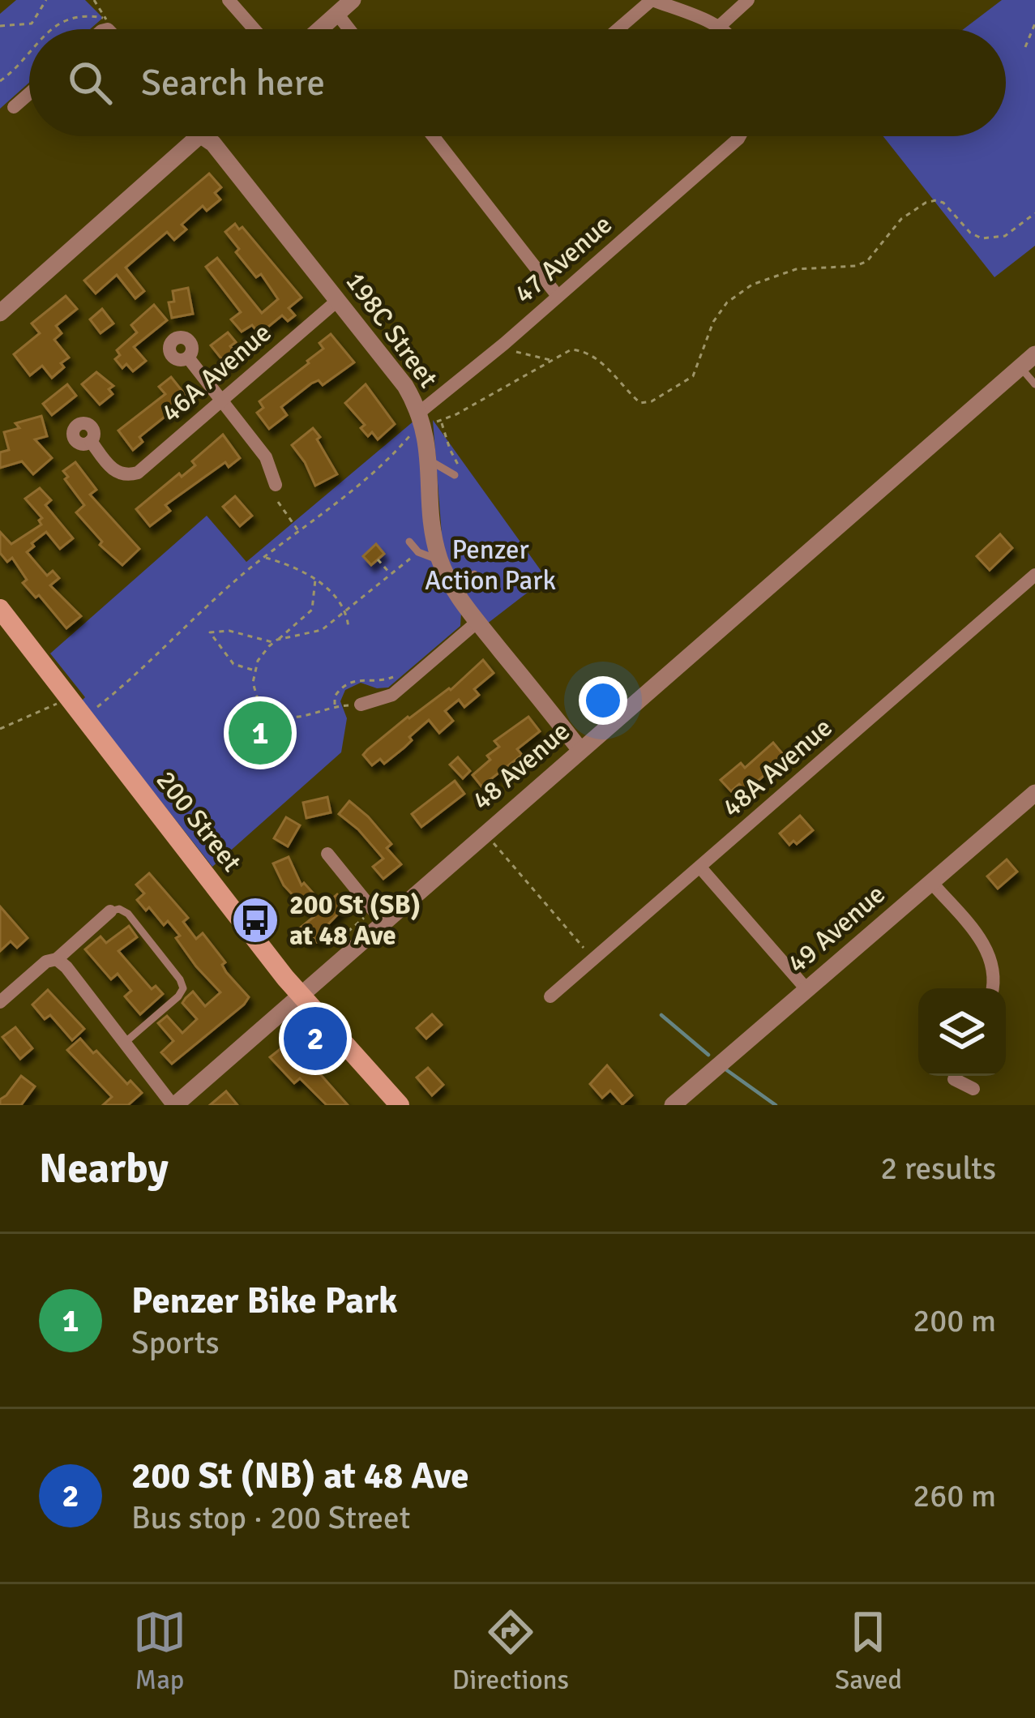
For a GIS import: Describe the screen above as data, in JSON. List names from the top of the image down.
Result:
{
  "streets": {
    "main road": ["200 Street"],
    "street": [
      "47 Avenue",
      "198C Street",
      "46A Avenue",
      "48 Avenue",
      "48A Avenue",
      "49 Avenue"
    ]
  },
  "crossings": [
    ["47 Avenue", "198C Street"],
    ["198C Street", "46A Avenue"],
    ["198C Street", "48 Avenue"],
    ["48 Avenue", "200 Street"]
  ],
  "parks": ["Penzer Action Park"],
  "places": {
    "bus stop": ["200 St (SB) at 48 Ave"]
  },
  "page": {
    "search": "Search here",
    "pins": ["1", "2"],
    "heading": ["Nearby", "2 results"],
    "list": [
      {
        "mark": "1",
        "name": "Penzer Bike Park",
        "note": "Sports",
        "value": "200 m"
      },
      {
        "mark": "2",
        "name": "200 St (NB) at 48 Ave",
        "note": "Bus stop · 200 Street",
        "value": "260 m"
      }
    ],
    "nav": ["Map", "Directions", "Saved"]
  }
}
